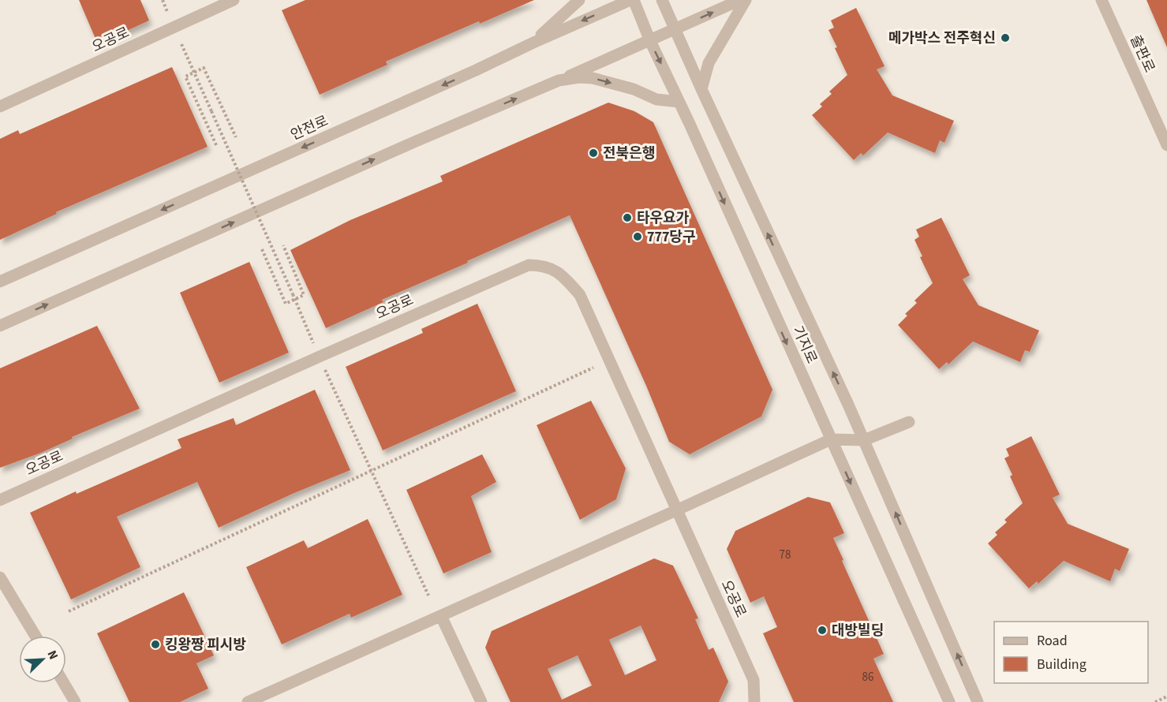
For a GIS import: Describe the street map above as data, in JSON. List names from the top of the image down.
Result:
{
  "streets": {
    "street": [
      "오공로",
      "출판로",
      "안전로",
      "기지로"
    ]
  },
  "crossings": [
    ["안전로", "기지로"]
  ],
  "places": [
    "메가박스 전주혁신",
    "전북은행",
    "타우요가",
    "777당구",
    "대방빌딩",
    "킹왕짱 피시방"
  ],
  "house_numbers": ["78", "86"],
  "legend": ["Road", "Building"],
  "north": "top right"
}
